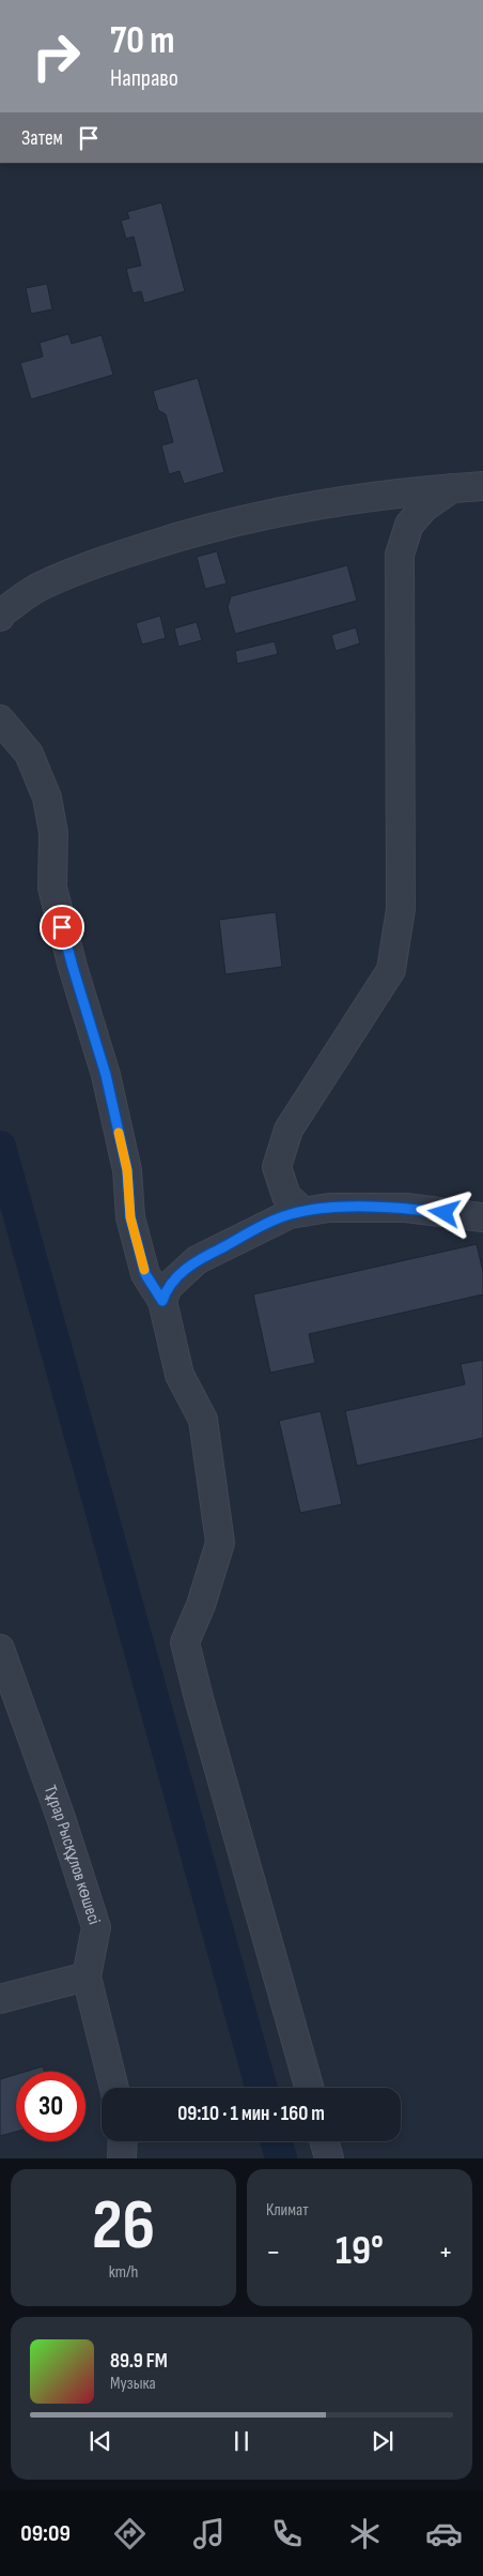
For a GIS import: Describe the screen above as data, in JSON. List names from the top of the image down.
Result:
{
  "streets": {
    "street": ["Тұрар Рысқұлов көшесі"]
  },
  "page": {
    "turn": ["70 m", "Направо"],
    "then": "Затем",
    "limit": "30",
    "trip": "09:10 · 1 мин · 160 m",
    "tile": [
      ["26", "km/h"],
      "Климат"
    ],
    "heat": ["−", "19°", "+"],
    "song": ["89.9 FM", "Музыка"],
    "tabs": "09:09"
  }
}
